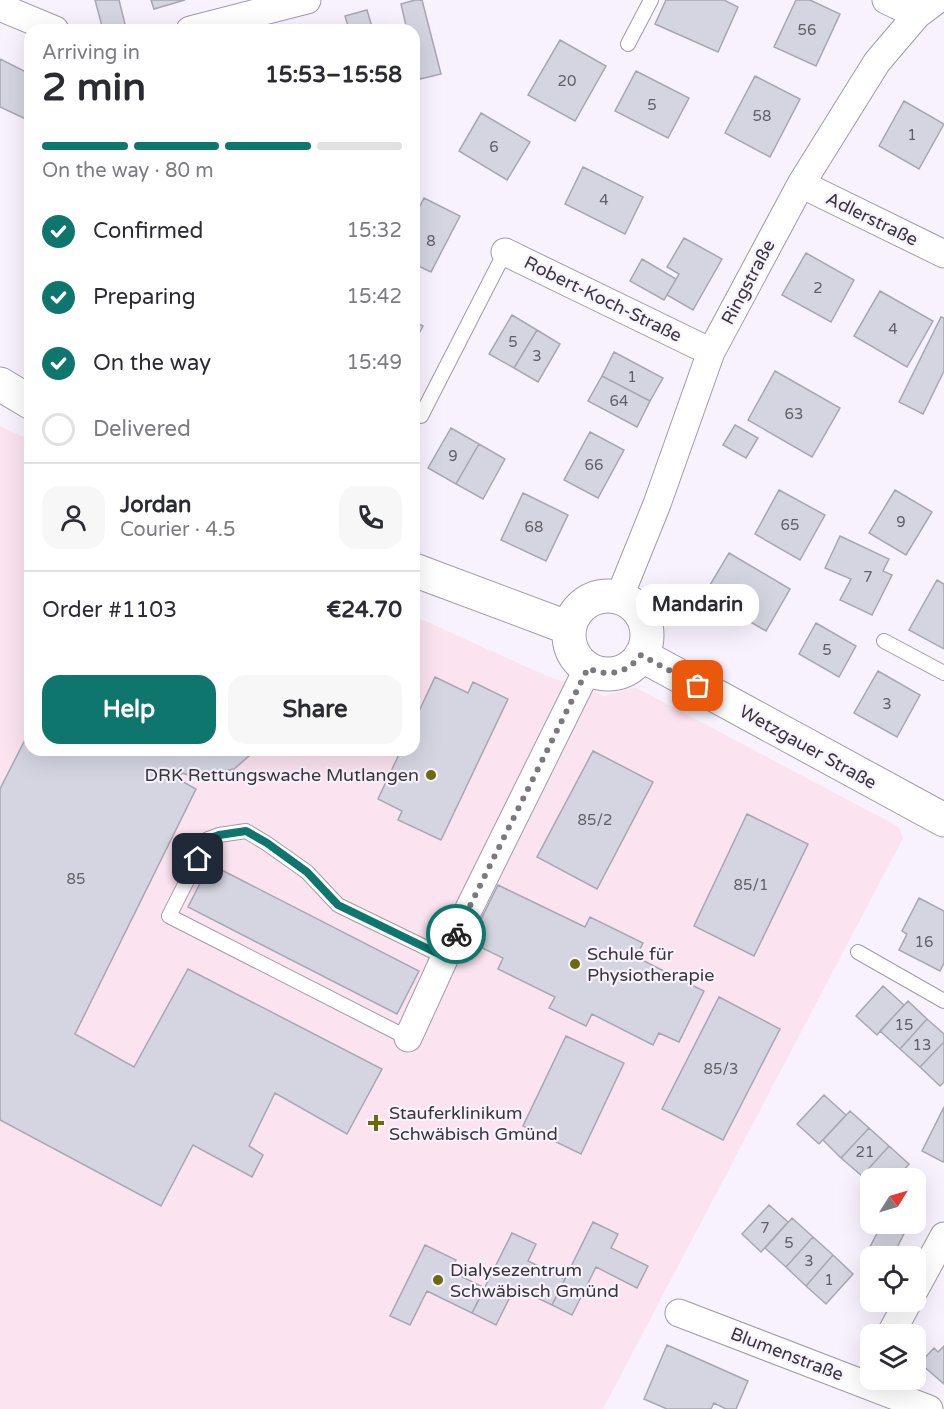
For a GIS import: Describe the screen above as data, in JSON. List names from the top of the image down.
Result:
{
  "streets": {
    "street": [
      "Adlerstraße",
      "Ringstraße",
      "Robert-Koch-Straße",
      "Wetzgauer Straße",
      "Blumenstraße"
    ]
  },
  "crossings": [
    ["Adlerstraße", "Ringstraße"],
    ["Ringstraße", "Robert-Koch-Straße"],
    ["Ringstraße", "Wetzgauer Straße"]
  ],
  "places": {
    "other": [
      "Mandarin",
      "DRK Rettungswache Mutlangen",
      "Schule für Physiotherapie",
      "Dialysezentrum Schwäbisch Gmünd"
    ],
    "health": ["Stauferklinikum Schwäbisch Gmünd"]
  },
  "house_numbers": [
    "56",
    "20",
    "5",
    "58",
    "1",
    "6",
    "4",
    "8",
    "2",
    "4",
    "5",
    "3",
    "1",
    "64",
    "63",
    "9",
    "66",
    "9",
    "65",
    "68",
    "7",
    "5",
    "3",
    "85/2",
    "85",
    "85/1",
    "16",
    "15",
    "13",
    "85/3",
    "21",
    "7",
    "5",
    "3",
    "1"
  ],
  "north": "top right",
  "page": {
    "heading": ["2 min", "Arriving in", "15:53–15:58"],
    "panel": [
      "Jordan",
      "Courier · 4.5",
      "Order #1103",
      "€24.70"
    ],
    "bar": "On the way · 80 m",
    "list": [
      ["Confirmed", "15:32"],
      ["Preparing", "15:42"],
      ["On the way", "15:49"],
      "Delivered"
    ],
    "bubble": "Mandarin",
    "buttons": ["Help", "Share"]
  }
}
